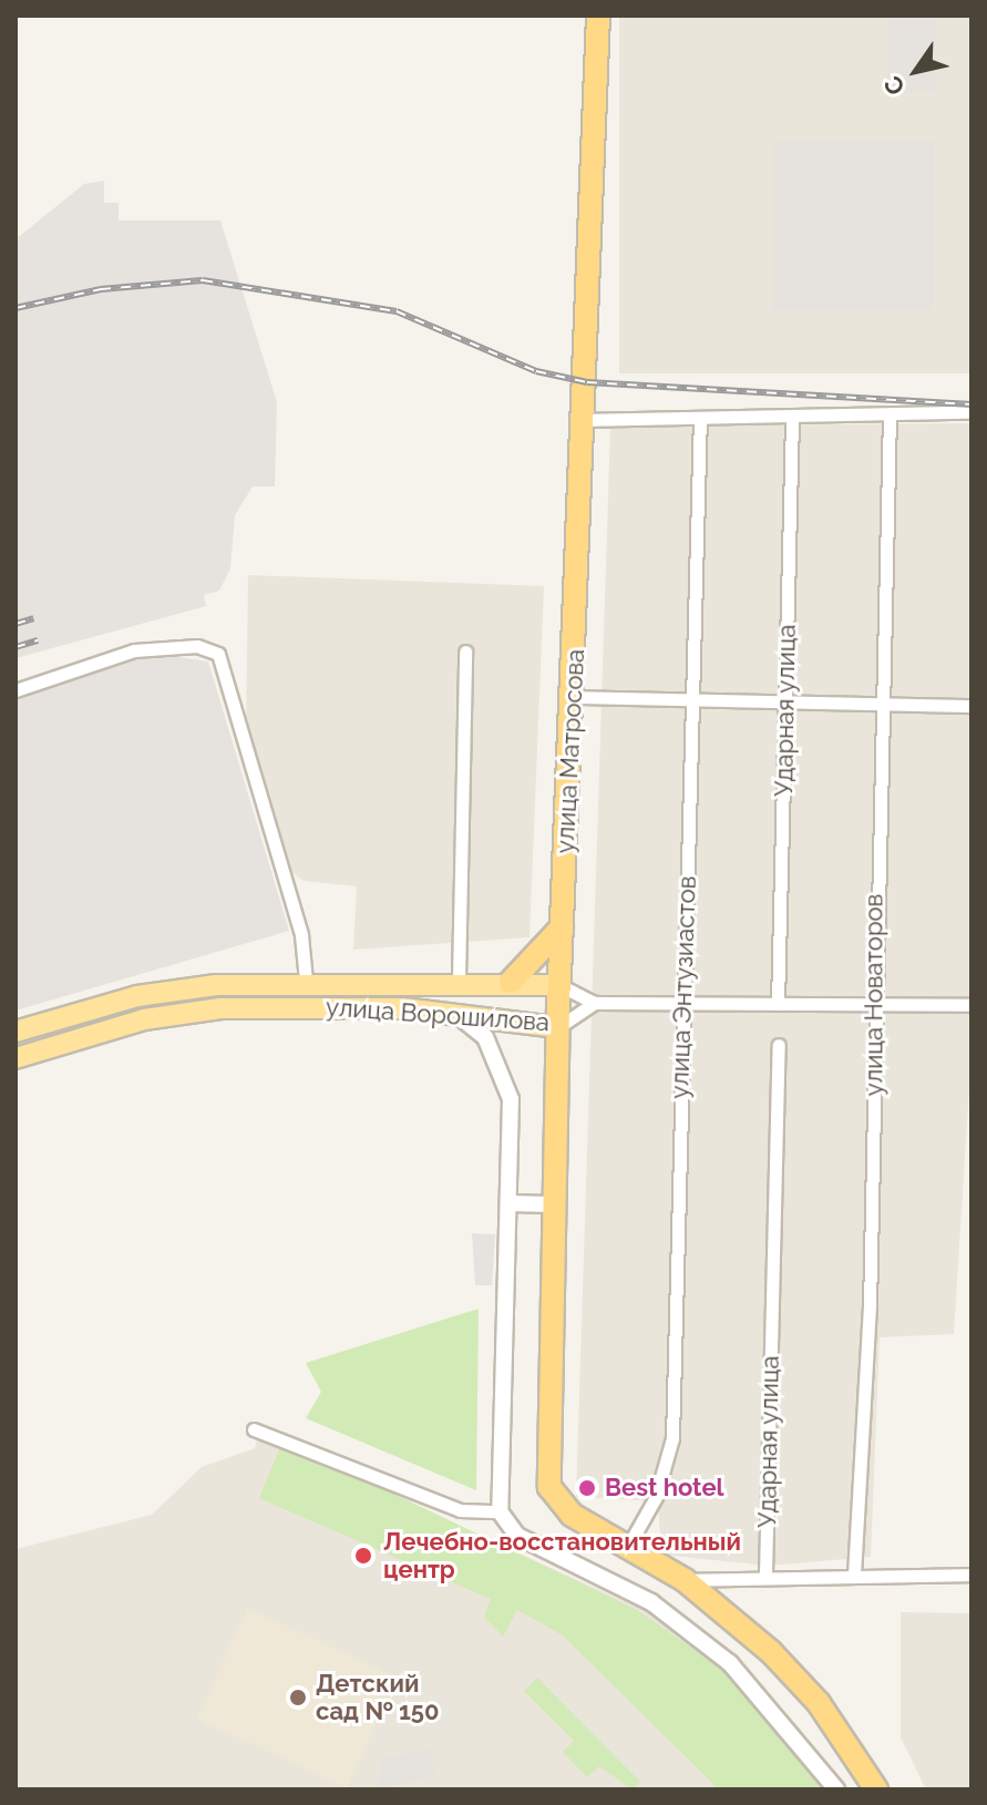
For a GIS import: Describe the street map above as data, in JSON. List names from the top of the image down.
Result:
{
  "streets": {
    "highway": ["улица Матросова"],
    "main road": ["улица Ворошилова"],
    "street": ["Ударная улица", "улица Энтузиастов", "улица Новаторов"]
  },
  "crossings": [
    ["Ударная улица", "улица Ворошилова"],
    ["улица Матросова", "улица Энтузиастов"],
    ["улица Матросова", "улица Ворошилова"],
    ["улица Энтузиастов", "улица Ворошилова"],
    ["улица Новаторов", "улица Ворошилова"]
  ],
  "places": ["Best hotel", "Лечебно-восстановительный центр", "Детский сад № 150"],
  "north": "bottom left"
}
